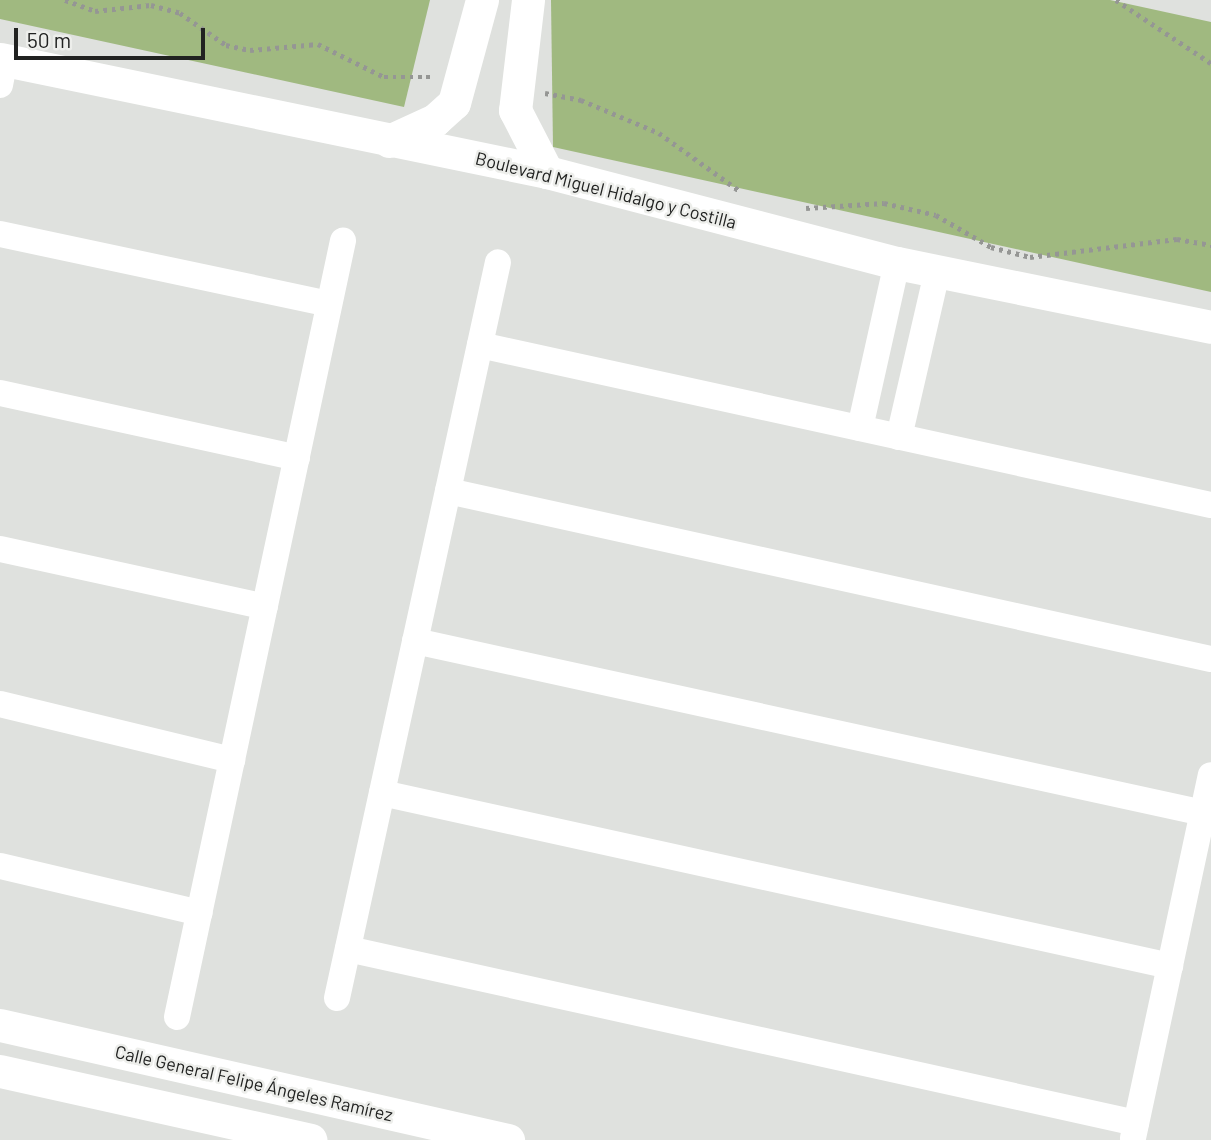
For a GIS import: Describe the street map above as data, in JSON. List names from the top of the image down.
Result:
{
  "streets": {
    "street": ["Boulevard Miguel Hidalgo y Costilla", "Calle General Felipe Ángeles Ramírez"]
  },
  "scale_bar": "50 m"
}
